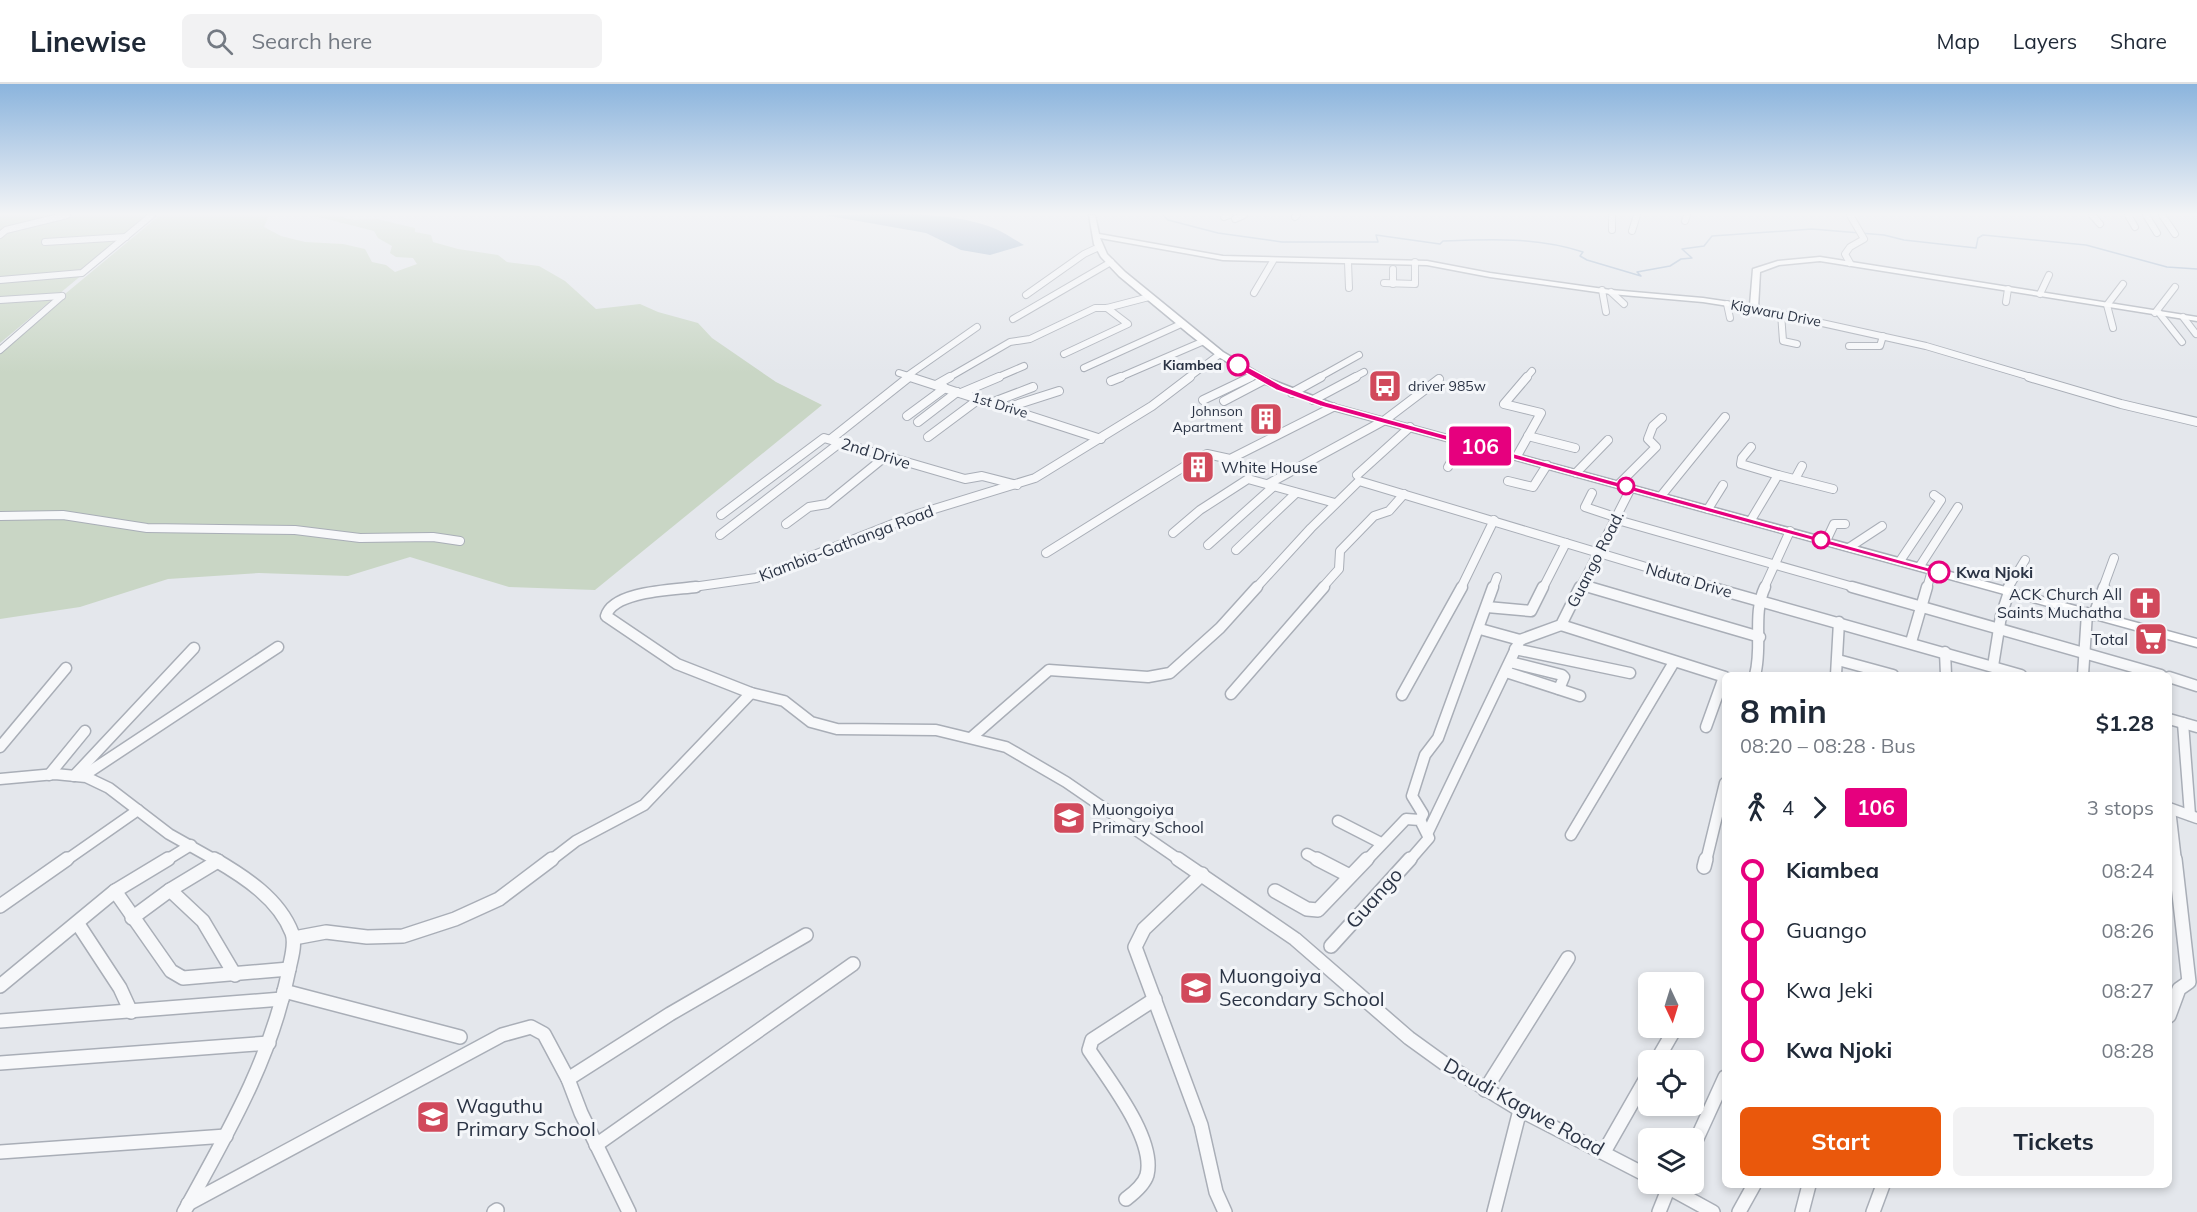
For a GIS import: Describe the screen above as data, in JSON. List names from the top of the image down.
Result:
{
  "streets": {
    "street": [
      "Kigwaru Drive",
      "1st Drive",
      "2nd Drive",
      "Kiambia-Gathanga Road",
      "Guango Road.",
      "Nduta Drive",
      "Guango",
      "Daudi Kagwe Road"
    ]
  },
  "crossings": [
    ["1st Drive", "Kiambia-Gathanga Road"],
    ["2nd Drive", "Kiambia-Gathanga Road"],
    ["Kiambia-Gathanga Road", "Daudi Kagwe Road"],
    ["Guango Road.", "Nduta Drive"]
  ],
  "places": {
    "other": ["Kiambea", "Kwa Njoki"],
    "bus stop": ["driver 985w"],
    "building": ["Johnson Apartment", "White House"],
    "church": ["ACK Church All Saints Muchatha"],
    "supermarket": ["Total"],
    "school or university": ["Muongoiya Primary School", "Muongoiya Secondary School", "Waguthu Primary School"]
  },
  "lines": ["bus line 106"],
  "north": "bottom",
  "page": {
    "header": "Linewise",
    "search": "Search here",
    "nav": ["Map", "Layers", "Share"],
    "on_map": "106",
    "heading": ["8 min", "08:20 – 08:28 · Bus", "$1.28"],
    "legs": ["4", "106", "3 stops"],
    "list": [
      {
        "name": "Kiambea",
        "value": "08:24"
      },
      {
        "name": "Guango",
        "value": "08:26"
      },
      {
        "name": "Kwa Jeki",
        "value": "08:27"
      },
      {
        "name": "Kwa Njoki",
        "value": "08:28"
      }
    ],
    "buttons": ["Start", "Tickets"]
  }
}
